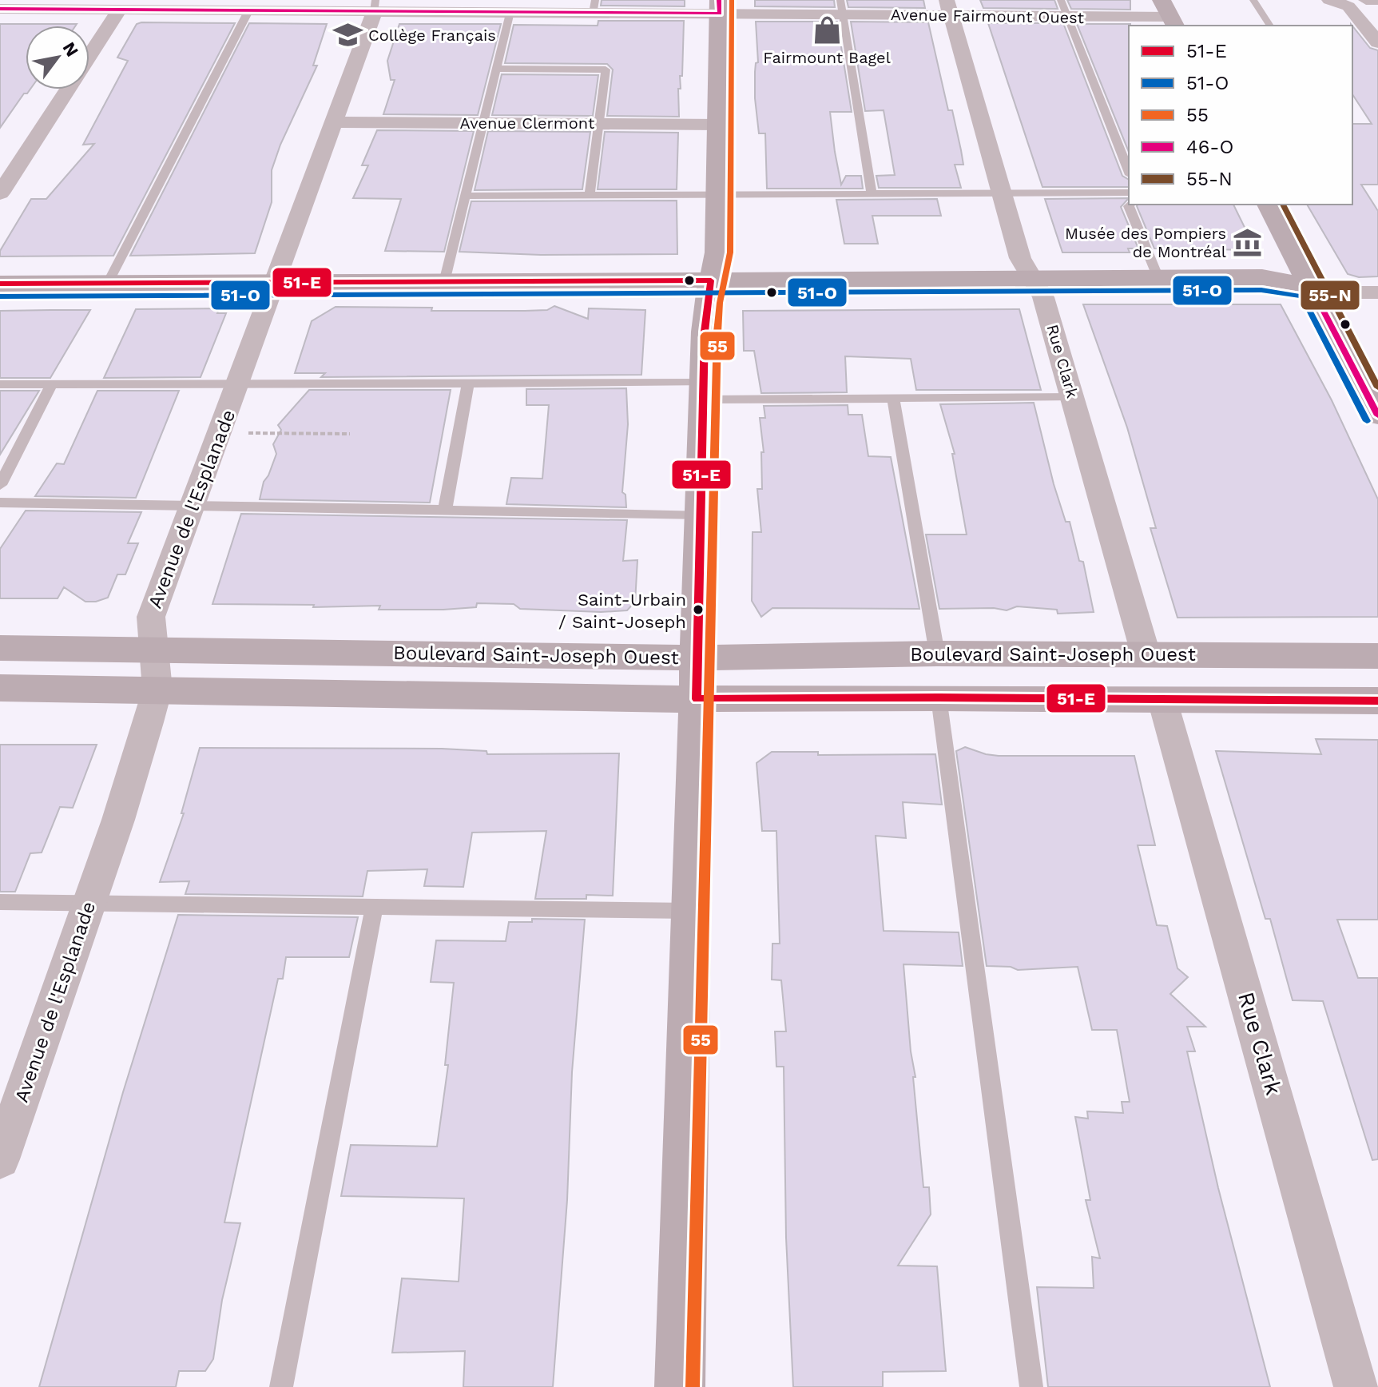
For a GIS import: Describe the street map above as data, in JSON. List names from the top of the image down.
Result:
{
  "streets": {
    "main road": ["Boulevard Saint-Joseph Ouest"],
    "street": [
      "Avenue Fairmount Ouest",
      "Avenue Clermont",
      "Rue Clark",
      "Avenue de l'Esplanade"
    ]
  },
  "crossings": [
    ["Avenue Fairmount Ouest", "Rue Clark"],
    ["Avenue Fairmount Ouest", "Avenue de l'Esplanade"],
    ["Avenue Clermont", "Avenue de l'Esplanade"],
    ["Rue Clark", "Boulevard Saint-Joseph Ouest"],
    ["Avenue de l'Esplanade", "Boulevard Saint-Joseph Ouest"]
  ],
  "places": {
    "shop": ["Fairmount Bagel"],
    "school or university": ["Collège Français"],
    "museum": ["Musée des Pompiers de Montréal"],
    "other": ["Saint-Urbain / Saint-Joseph"]
  },
  "lines": [
    "transit line 55",
    "transit line 46-O",
    "transit line 55-N",
    "transit line 51-E",
    "transit line 51-O"
  ],
  "legend": [
    "51-E",
    "51-O",
    "55",
    "46-O",
    "55-N"
  ],
  "north": "top right"
}
